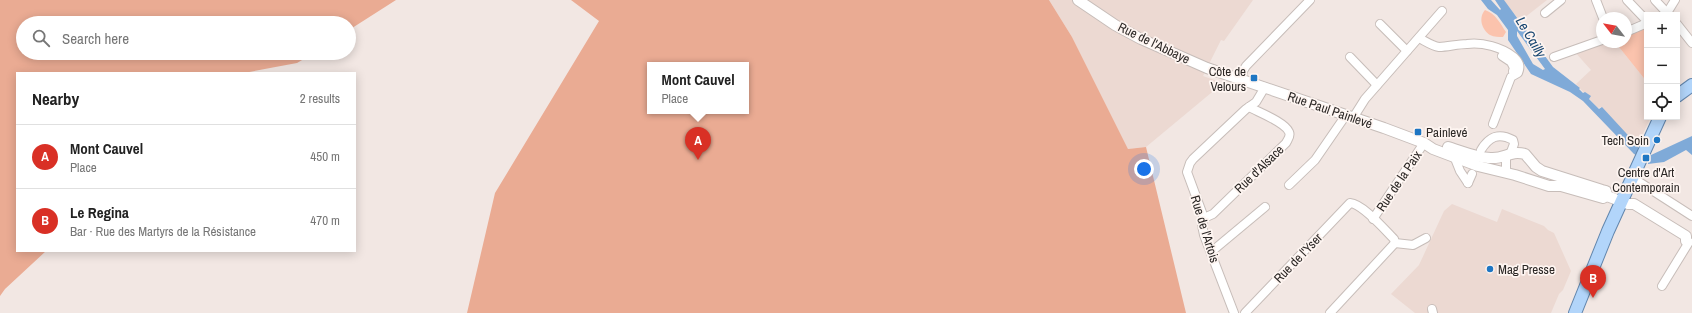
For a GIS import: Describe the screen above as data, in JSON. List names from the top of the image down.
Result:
{
  "streets": {
    "street": [
      "Rue de l'Abbaye",
      "Rue Paul Painlevé",
      "Rue d'Alsace",
      "Rue de la Paix",
      "Rue de l'Artois",
      "Rue de l'Yser"
    ]
  },
  "crossings": [
    ["Rue de l'Abbaye", "Rue Paul Painlevé"],
    ["Rue Paul Painlevé", "Rue de la Paix"],
    ["Rue d'Alsace", "Rue de l'Artois"],
    ["Rue de la Paix", "Rue de l'Yser"]
  ],
  "water": ["Le Cailly"],
  "places": {
    "transit": ["Côte de Velours", "Painlevé", "Centre d'Art Contemporain"],
    "other": ["Tech Soin", "Mag Presse"]
  },
  "north": "top left",
  "page": {
    "map_buttons": ["+", "−"],
    "search": "Search here",
    "popup": ["Mont Cauvel", "Place"],
    "heading": ["Nearby", "2 results"],
    "list": [
      {
        "mark": "A",
        "name": "Mont Cauvel",
        "note": "Place",
        "value": "450 m"
      },
      {
        "mark": "B",
        "name": "Le Regina",
        "note": "Bar · Rue des Martyrs de la Résistance",
        "value": "470 m"
      }
    ],
    "pins": ["A", "B"]
  }
}
